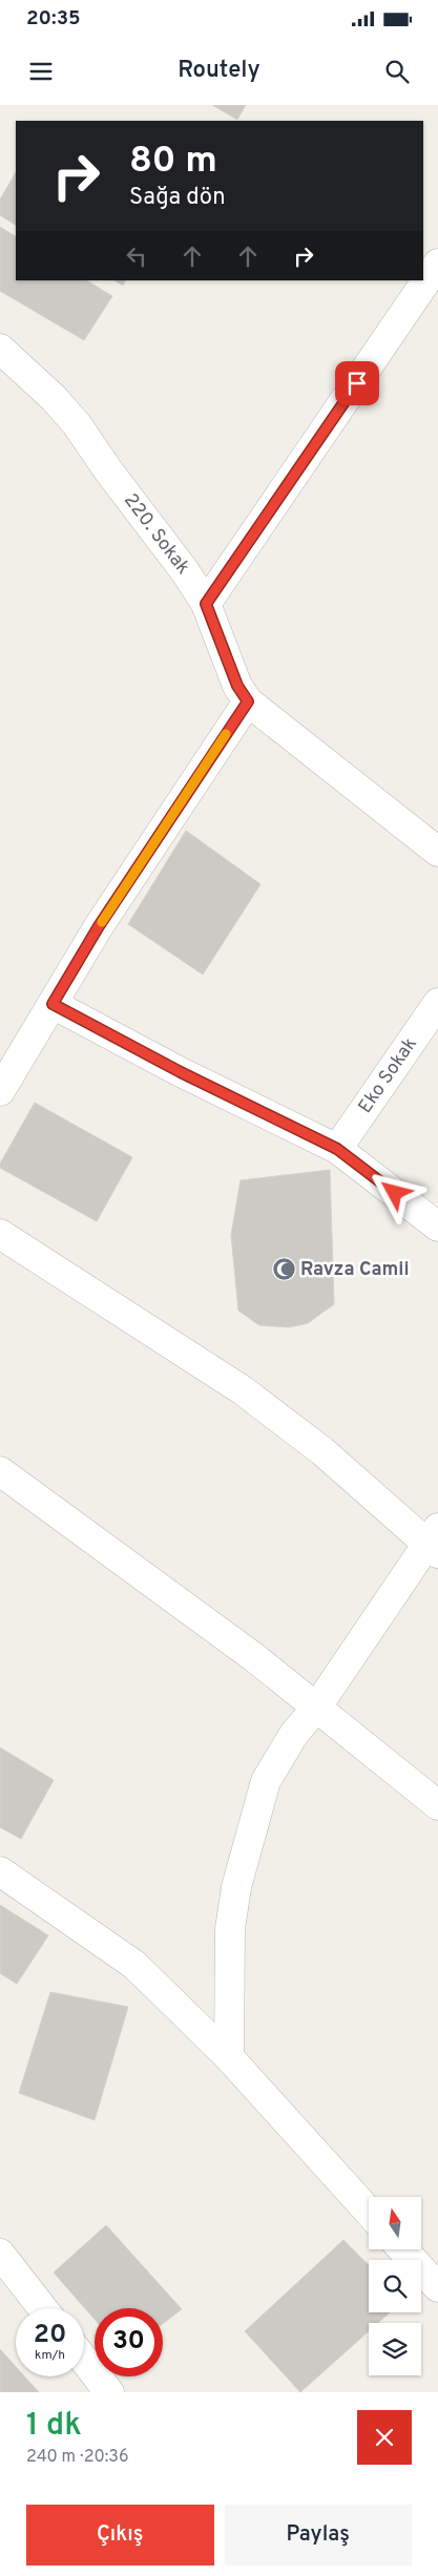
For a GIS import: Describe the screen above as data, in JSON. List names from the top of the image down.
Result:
{
  "streets": {
    "street": ["220. Sokak", "Eko Sokak"]
  },
  "places": {
    "mosque": ["Ravza Camii"]
  },
  "north": "top",
  "page": {
    "status": "20:35",
    "header": "Routely",
    "turn": ["80 m", "Sağa dön"],
    "speed": "20 km/h",
    "limit": "30",
    "heading": ["1 dk", "240 m · 20:36"],
    "buttons": ["Çıkış", "Paylaş"]
  }
}
